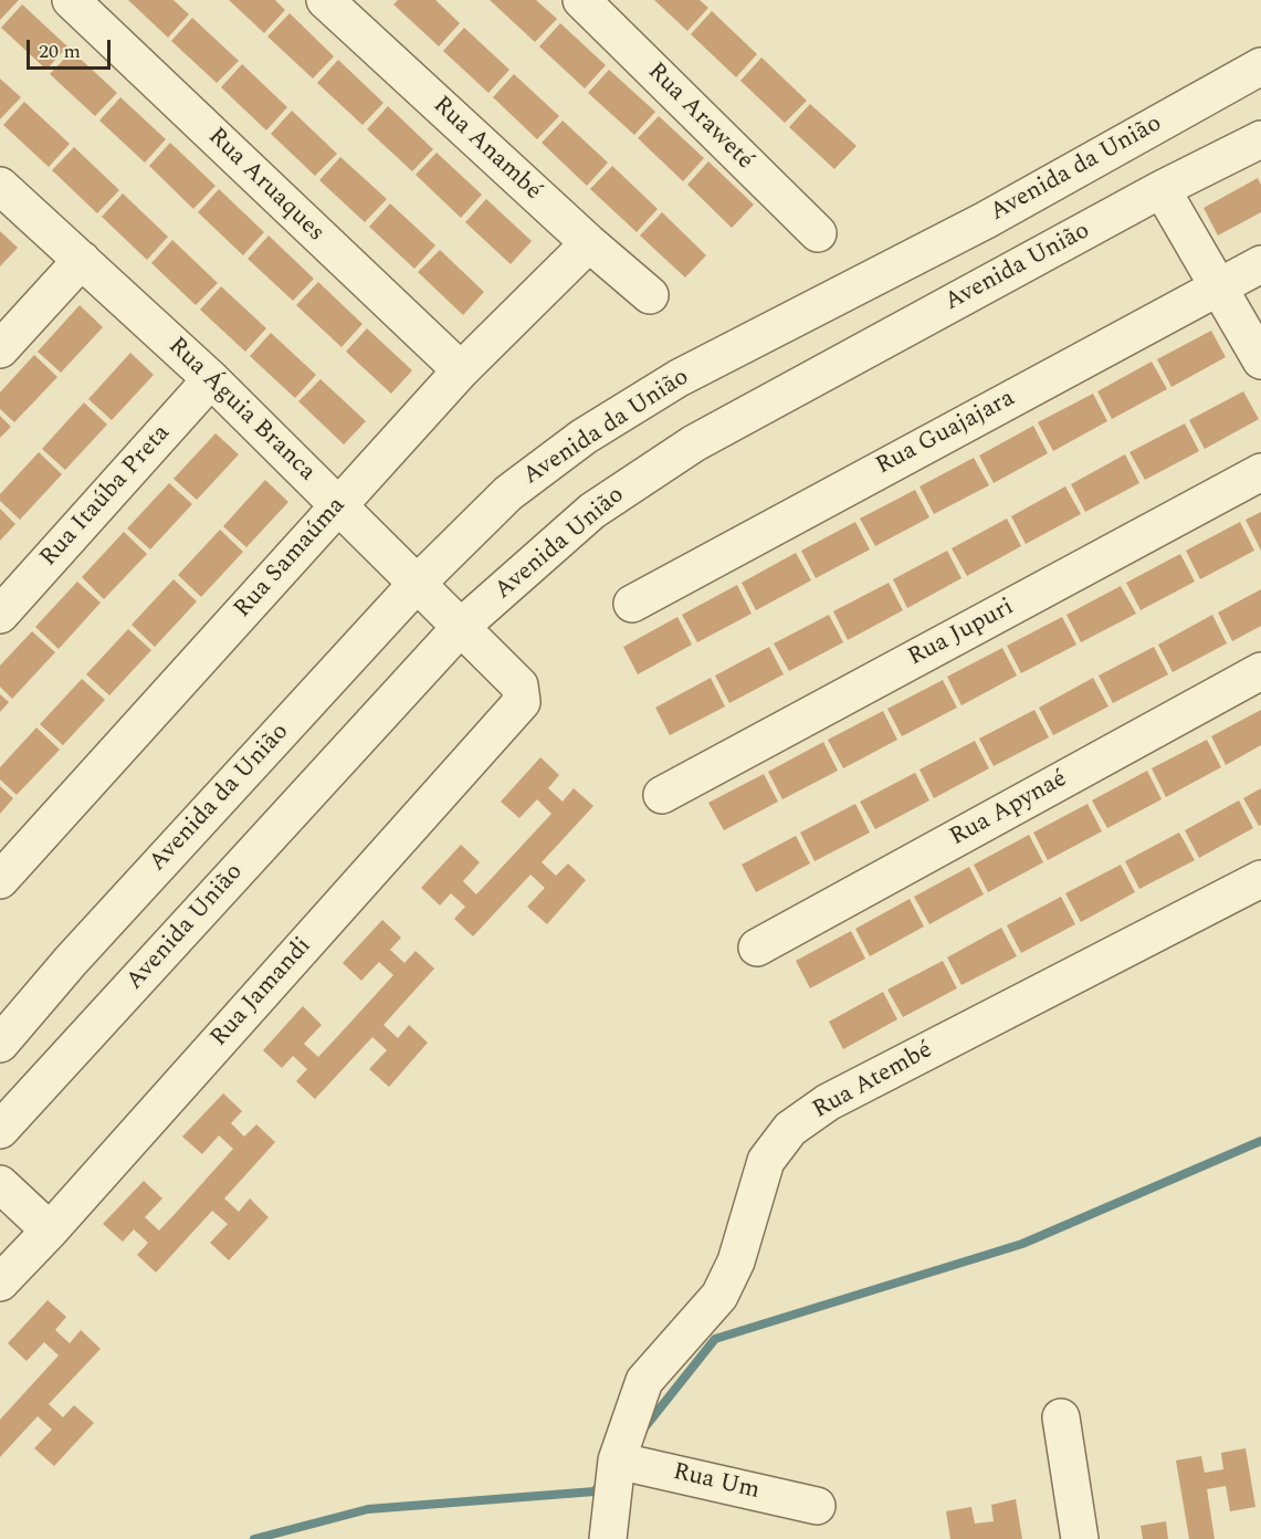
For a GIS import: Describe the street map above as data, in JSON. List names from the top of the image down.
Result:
{
  "streets": {
    "street": [
      "Rua Araweté",
      "Rua Anambé",
      "Avenida da União",
      "Rua Aruaques",
      "Avenida União",
      "Rua Águia Branca",
      "Rua Guajajara",
      "Rua Itaúba Preta",
      "Rua Samaúma",
      "Rua Jupuri",
      "Rua Apynaé",
      "Rua Jamandi",
      "Rua Atembé",
      "Rua Um"
    ]
  },
  "crossings": [
    ["Rua Anambé", "Rua Samaúma"],
    ["Avenida da União", "Rua Águia Branca"],
    ["Rua Aruaques", "Rua Samaúma"],
    ["Avenida União", "Rua Águia Branca"],
    ["Rua Águia Branca", "Rua Itaúba Preta"],
    ["Rua Águia Branca", "Rua Samaúma"],
    ["Rua Águia Branca", "Rua Jamandi"],
    ["Rua Atembé", "Rua Um"]
  ],
  "scale_bar": "20 m"
}
